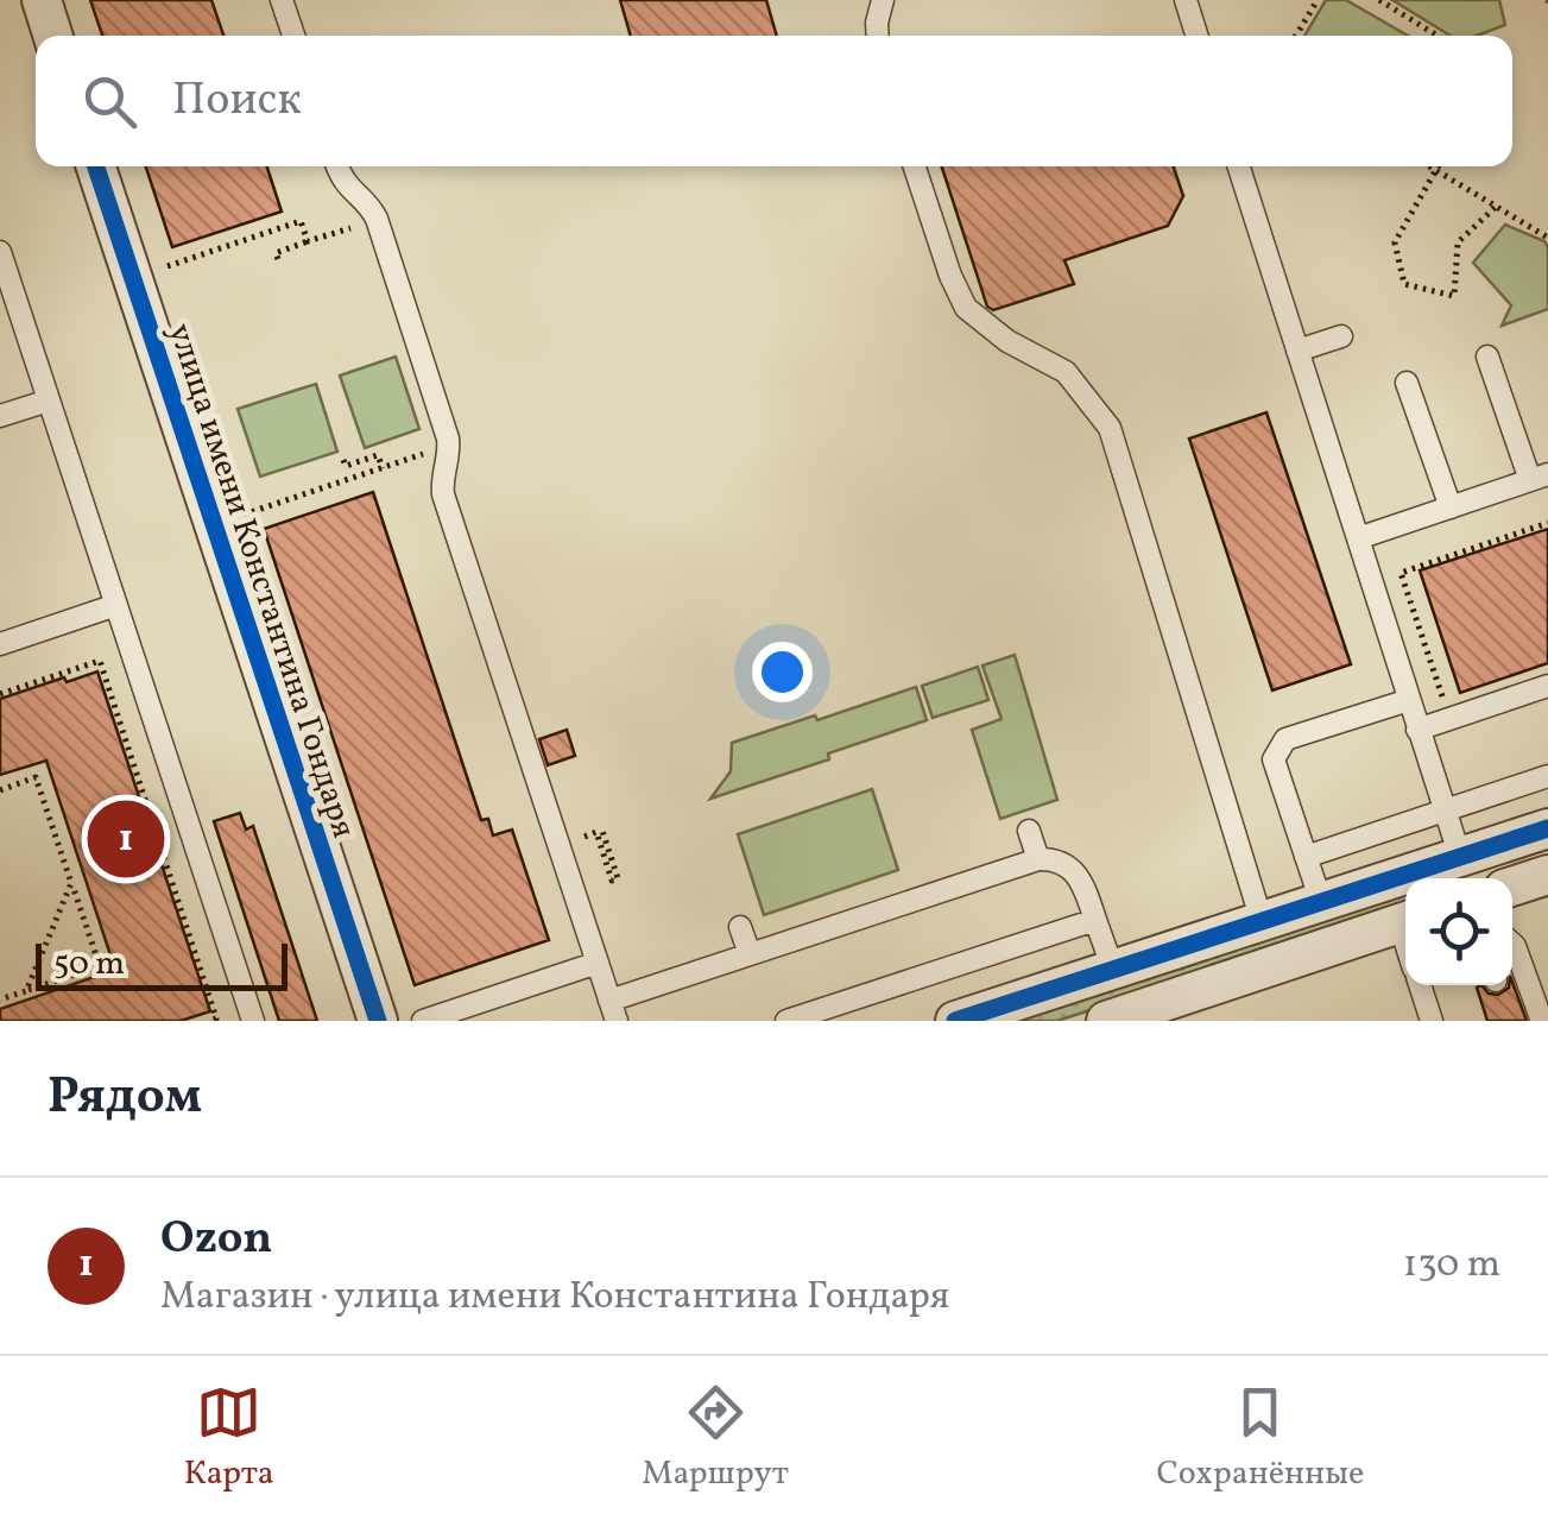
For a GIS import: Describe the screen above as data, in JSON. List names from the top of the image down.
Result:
{
  "streets": {
    "street": ["улица имени Константина Гондаря"]
  },
  "scale_bar": "50 m",
  "page": {
    "search": "Поиск",
    "pins": "1",
    "scale": "50 m",
    "heading": "Рядом",
    "list": [
      {
        "mark": "1",
        "name": "Ozon",
        "note": "Магазин · улица имени Константина Гондаря",
        "value": "130 m"
      }
    ],
    "nav": ["Карта", "Маршрут", "Сохранённые"]
  }
}
